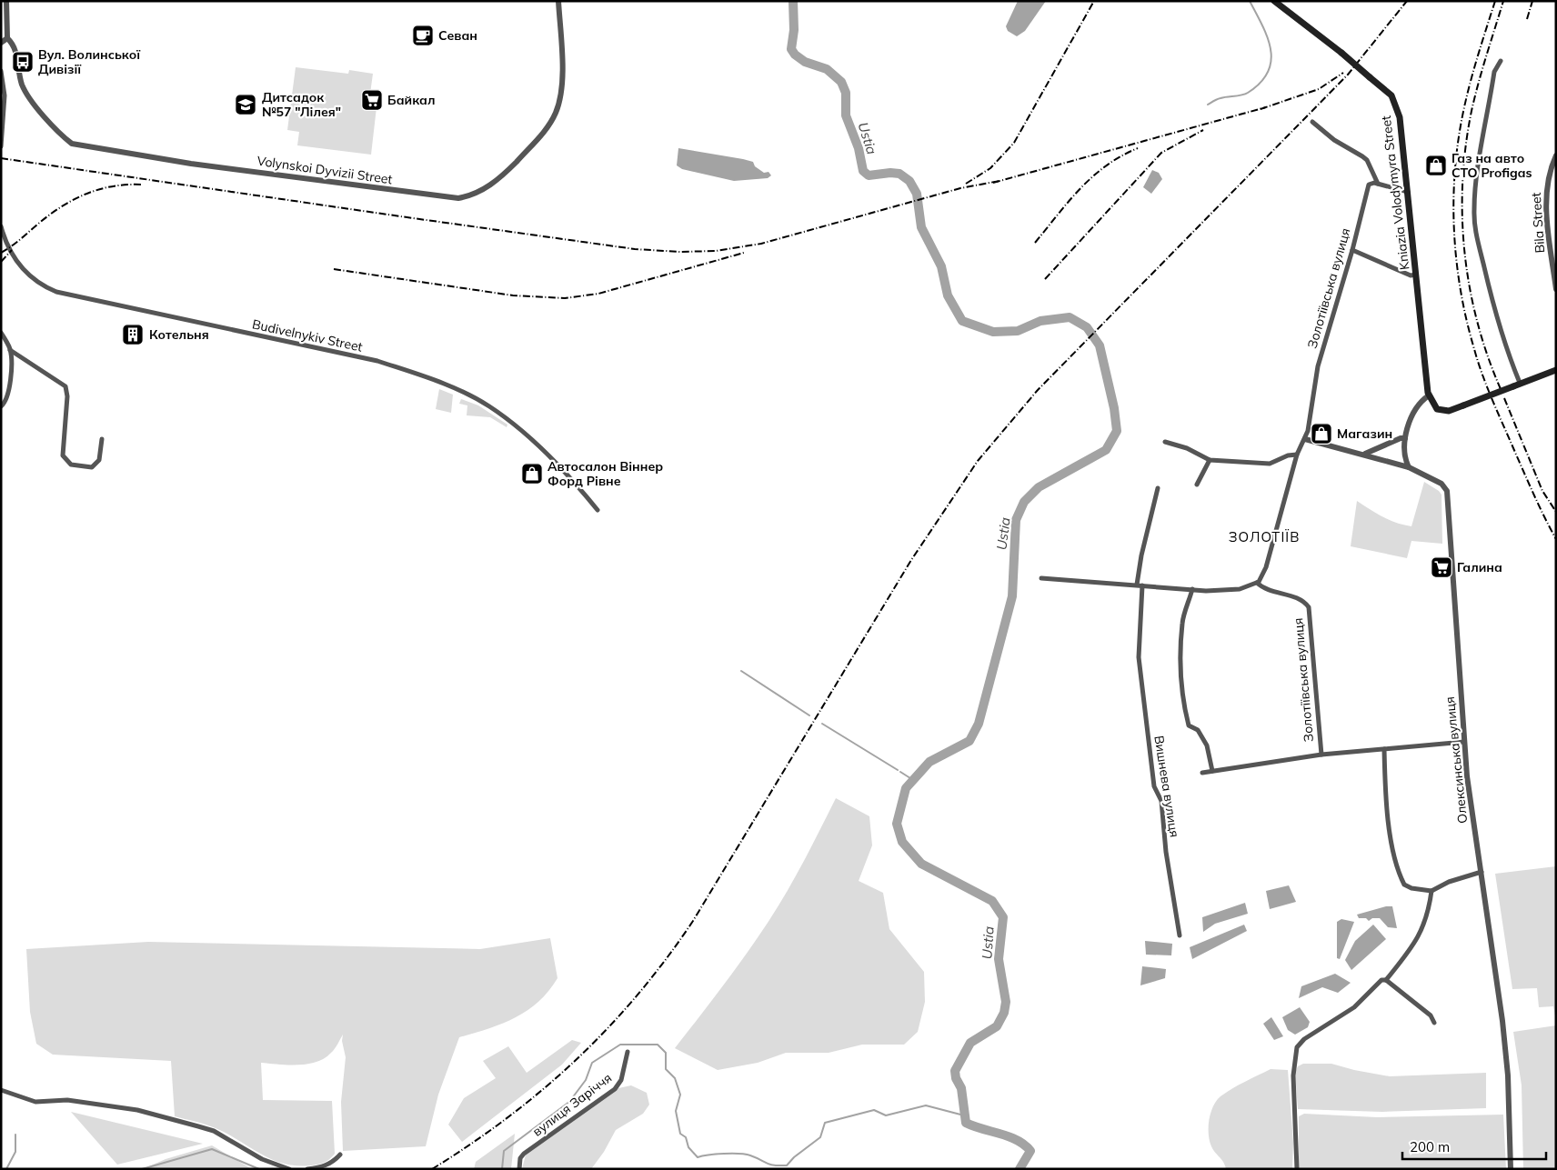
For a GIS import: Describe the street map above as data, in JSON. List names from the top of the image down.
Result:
{
  "streets": {
    "main road": ["Kniazia Volodymyra Street"],
    "street": [
      "Volynskoi Dyvizii Street",
      "Bila Street",
      "Золотіївська вулиця",
      "Budivelnykiv Street",
      "Олексинська вулиця",
      "Вишнева вулиця",
      "вулиця Заріччя"
    ]
  },
  "crossings": [
    ["Золотіївська вулиця", "Олексинська вулиця"]
  ],
  "districts": ["ЗОЛОТІЇВ"],
  "water": ["Ustia"],
  "places": {
    "cafe": ["Севан"],
    "bus stop": ["Вул. Волинської Дивізії"],
    "supermarket": ["Байкал", "Галина"],
    "school or university": ["Дитсадок №57 \"Лілея\""],
    "shop": ["Газ на авто СТО Profigas", "Магазин", "Автосалон Віннер Форд Рівне"],
    "building": ["Котельня"]
  },
  "scale_bar": "200 m"
}
